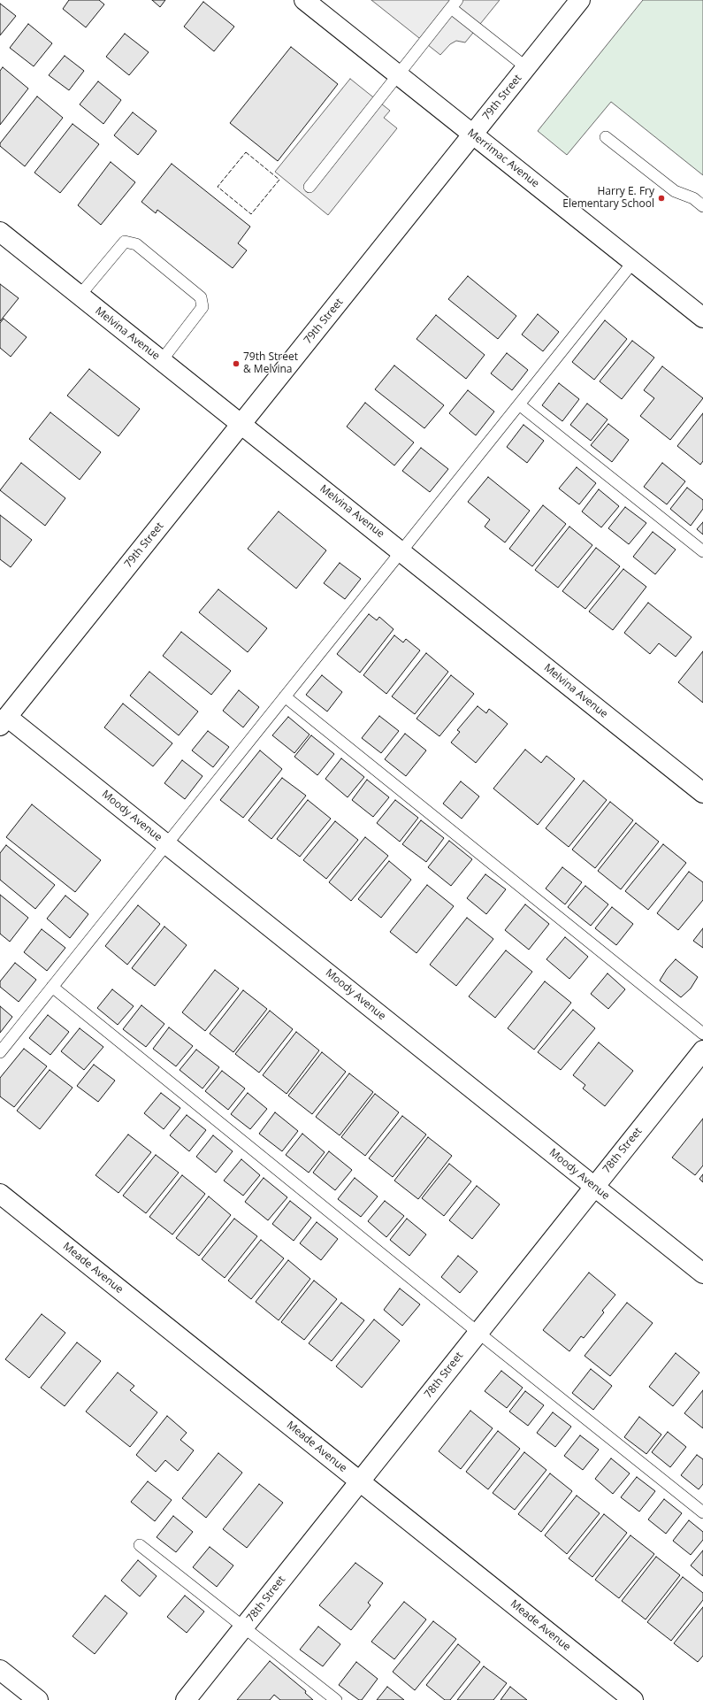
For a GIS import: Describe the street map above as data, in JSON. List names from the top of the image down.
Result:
{
  "streets": {
    "street": [
      "79th Street",
      "Merrimac Avenue",
      "Melvina Avenue",
      "Moody Avenue",
      "78th Street",
      "Meade Avenue"
    ]
  },
  "crossings": [
    ["79th Street", "Merrimac Avenue"],
    ["79th Street", "Melvina Avenue"],
    ["79th Street", "Moody Avenue"],
    ["Moody Avenue", "78th Street"],
    ["78th Street", "Meade Avenue"]
  ],
  "places": ["Harry E. Fry Elementary School", "79th Street & Melvina"]
}
